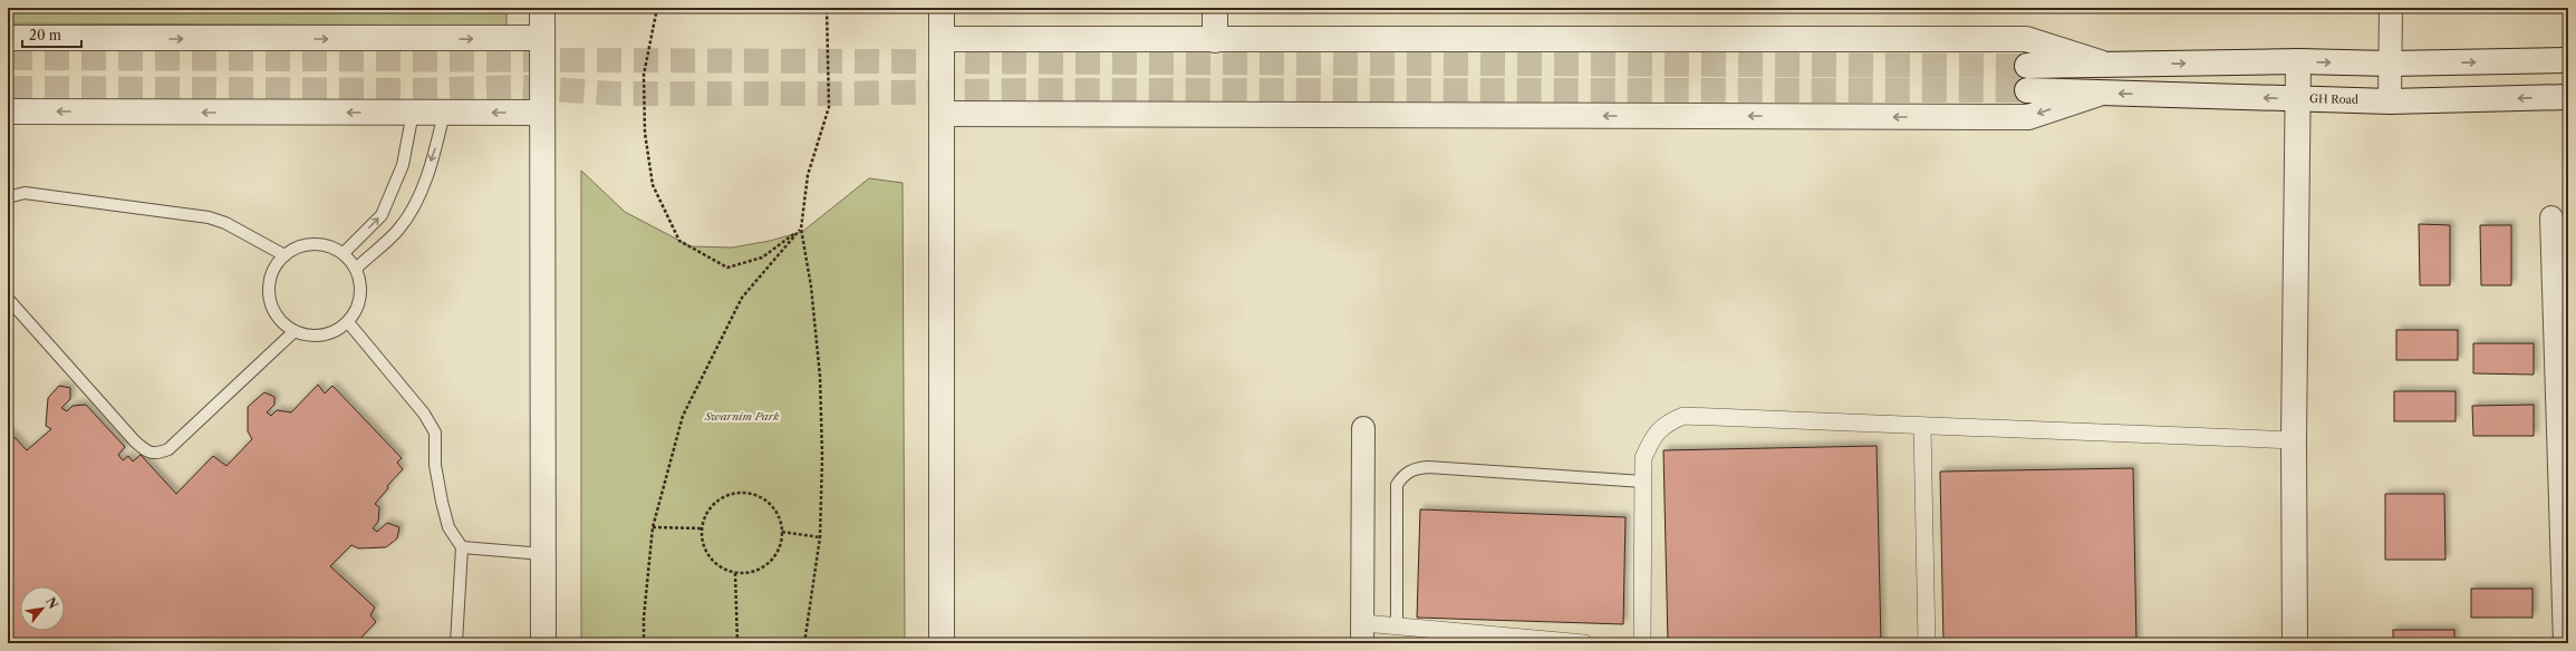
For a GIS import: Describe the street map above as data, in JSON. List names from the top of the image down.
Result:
{
  "streets": {
    "street": ["GH Road"]
  },
  "parks": ["Swarnim Park"],
  "scale_bar": "20 m",
  "north": "top right"
}
